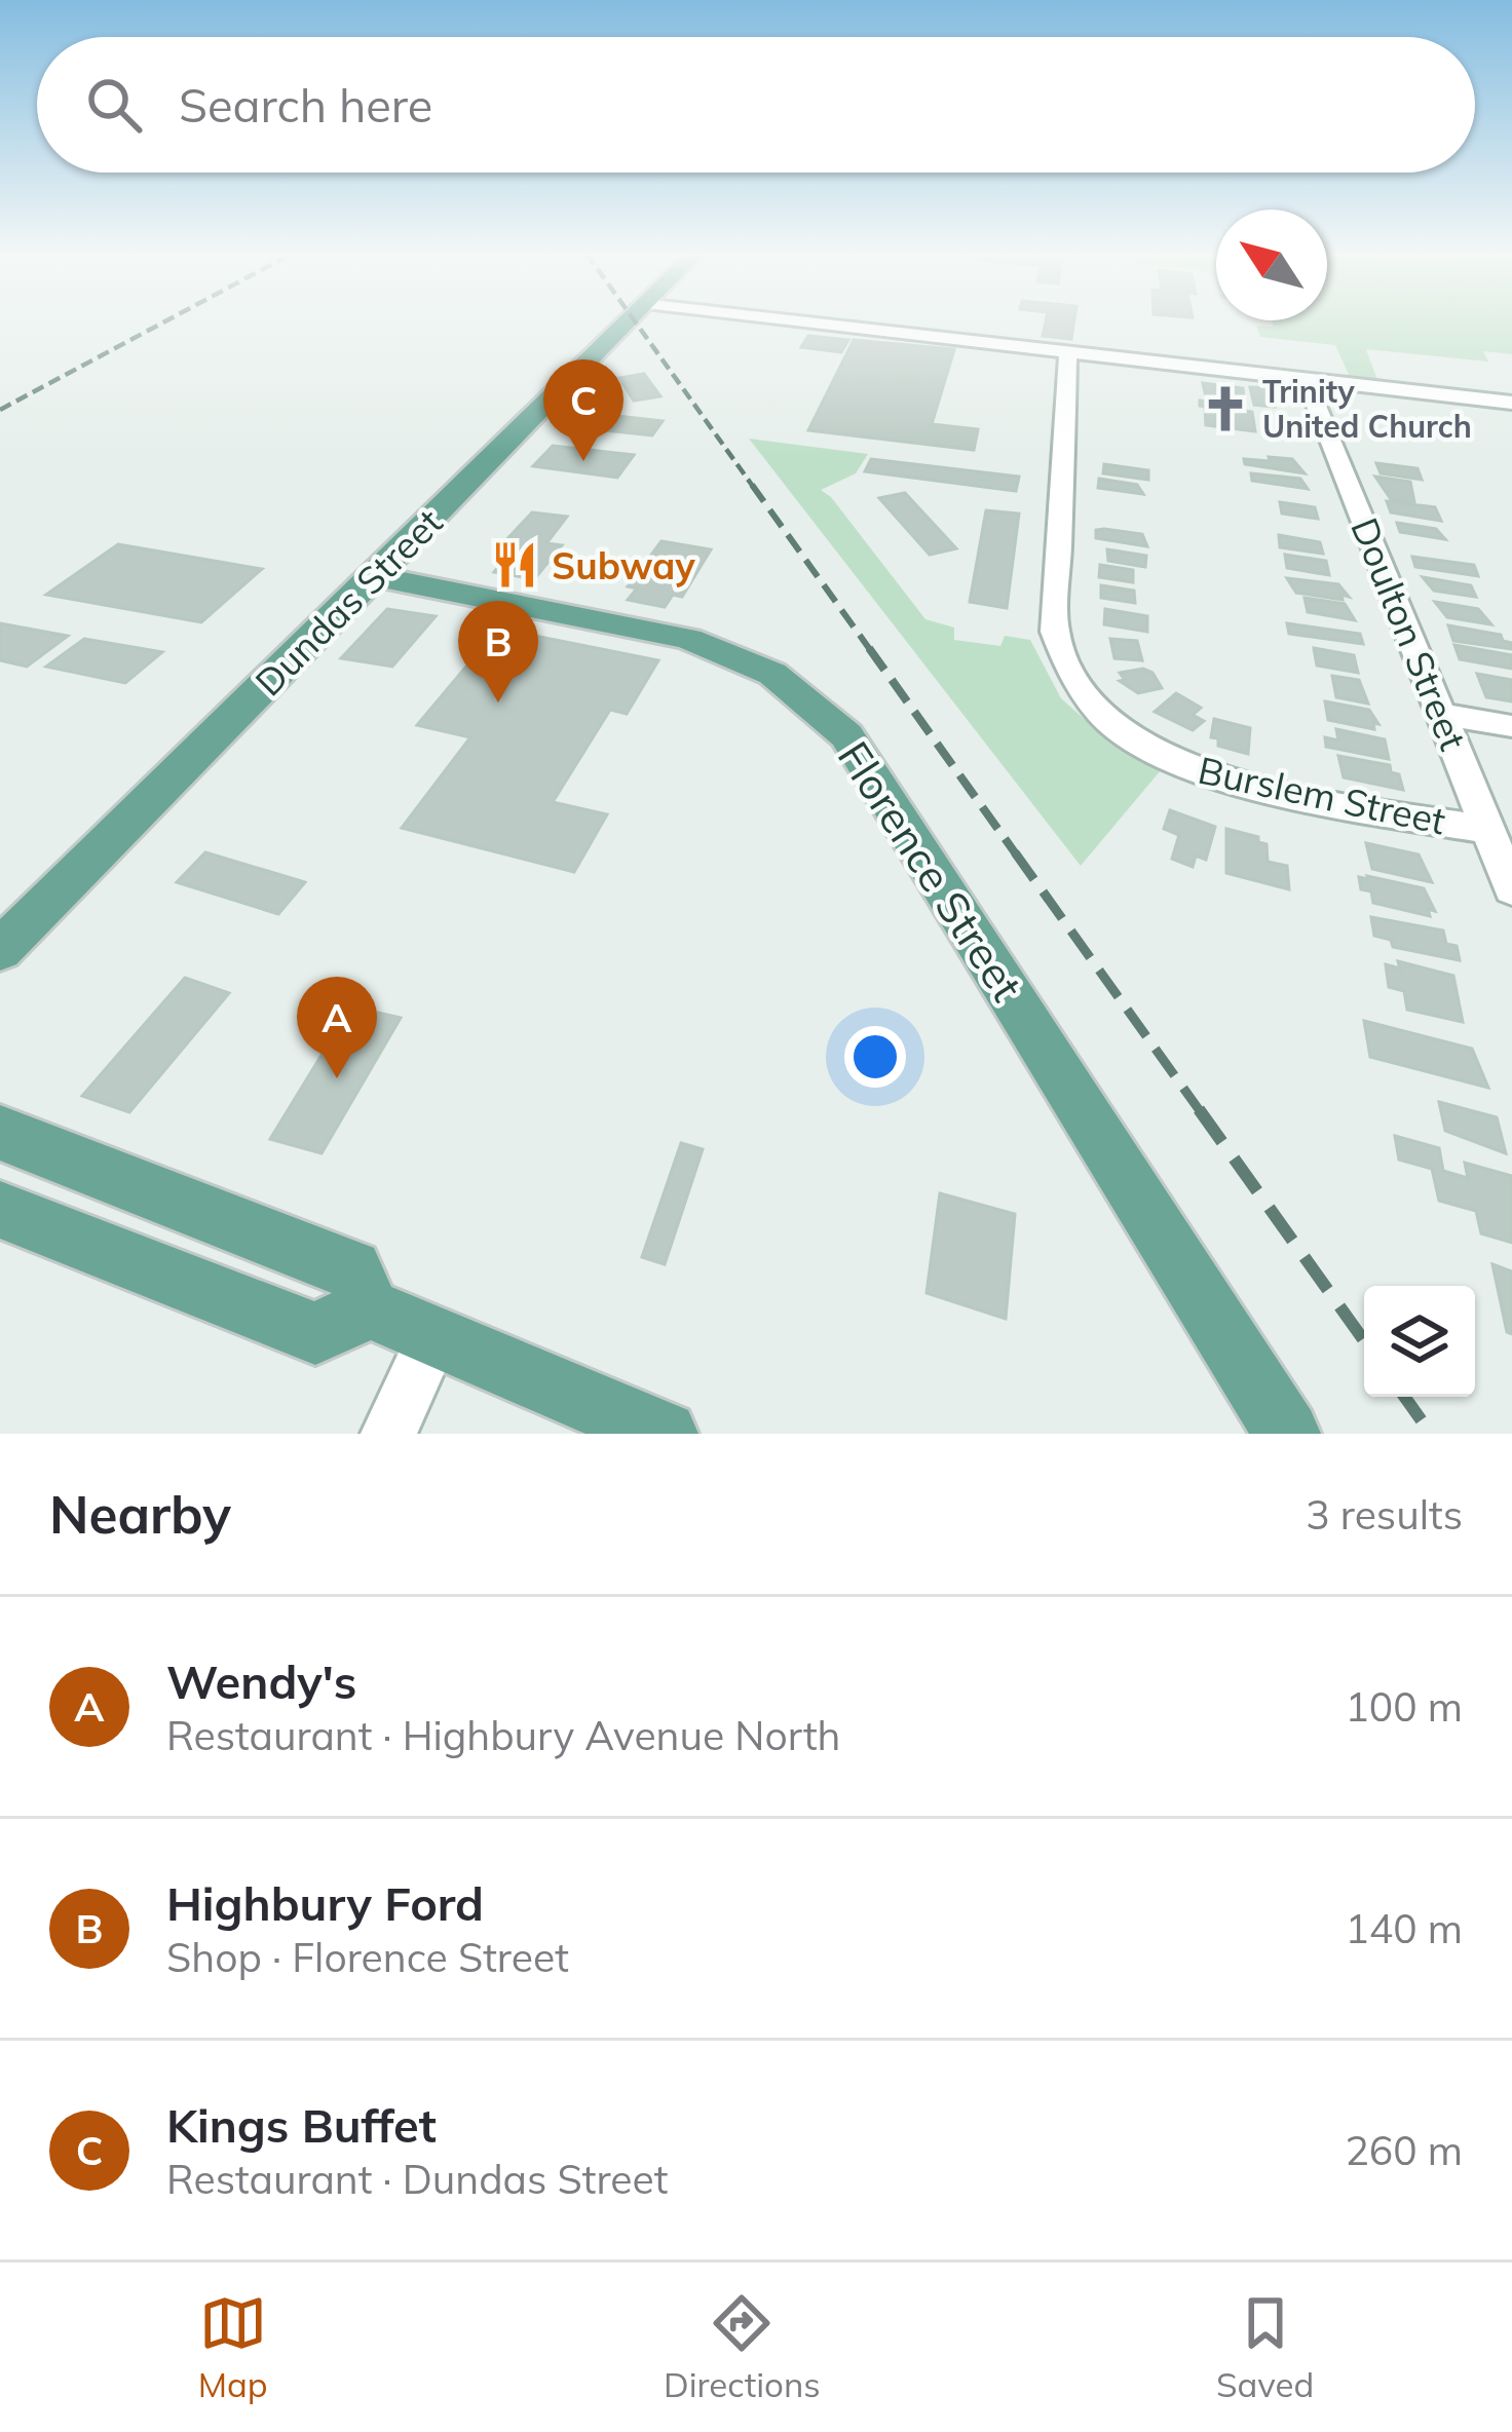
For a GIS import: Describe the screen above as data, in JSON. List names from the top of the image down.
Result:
{
  "streets": {
    "main road": ["Dundas Street", "Florence Street"],
    "street": ["Doulton Street", "Burslem Street"]
  },
  "crossings": [
    ["Dundas Street", "Florence Street"],
    ["Doulton Street", "Burslem Street"]
  ],
  "places": {
    "church": ["Trinity United Church"],
    "restaurant": ["Subway"]
  },
  "north": "top left",
  "page": {
    "search": "Search here",
    "pins": ["C", "B", "A"],
    "heading": ["Nearby", "3 results"],
    "list": [
      {
        "mark": "A",
        "name": "Wendy's",
        "note": "Restaurant · Highbury Avenue North",
        "value": "100 m"
      },
      {
        "mark": "B",
        "name": "Highbury Ford",
        "note": "Shop · Florence Street",
        "value": "140 m"
      },
      {
        "mark": "C",
        "name": "Kings Buffet",
        "note": "Restaurant · Dundas Street",
        "value": "260 m"
      }
    ],
    "nav": ["Map", "Directions", "Saved"]
  }
}
